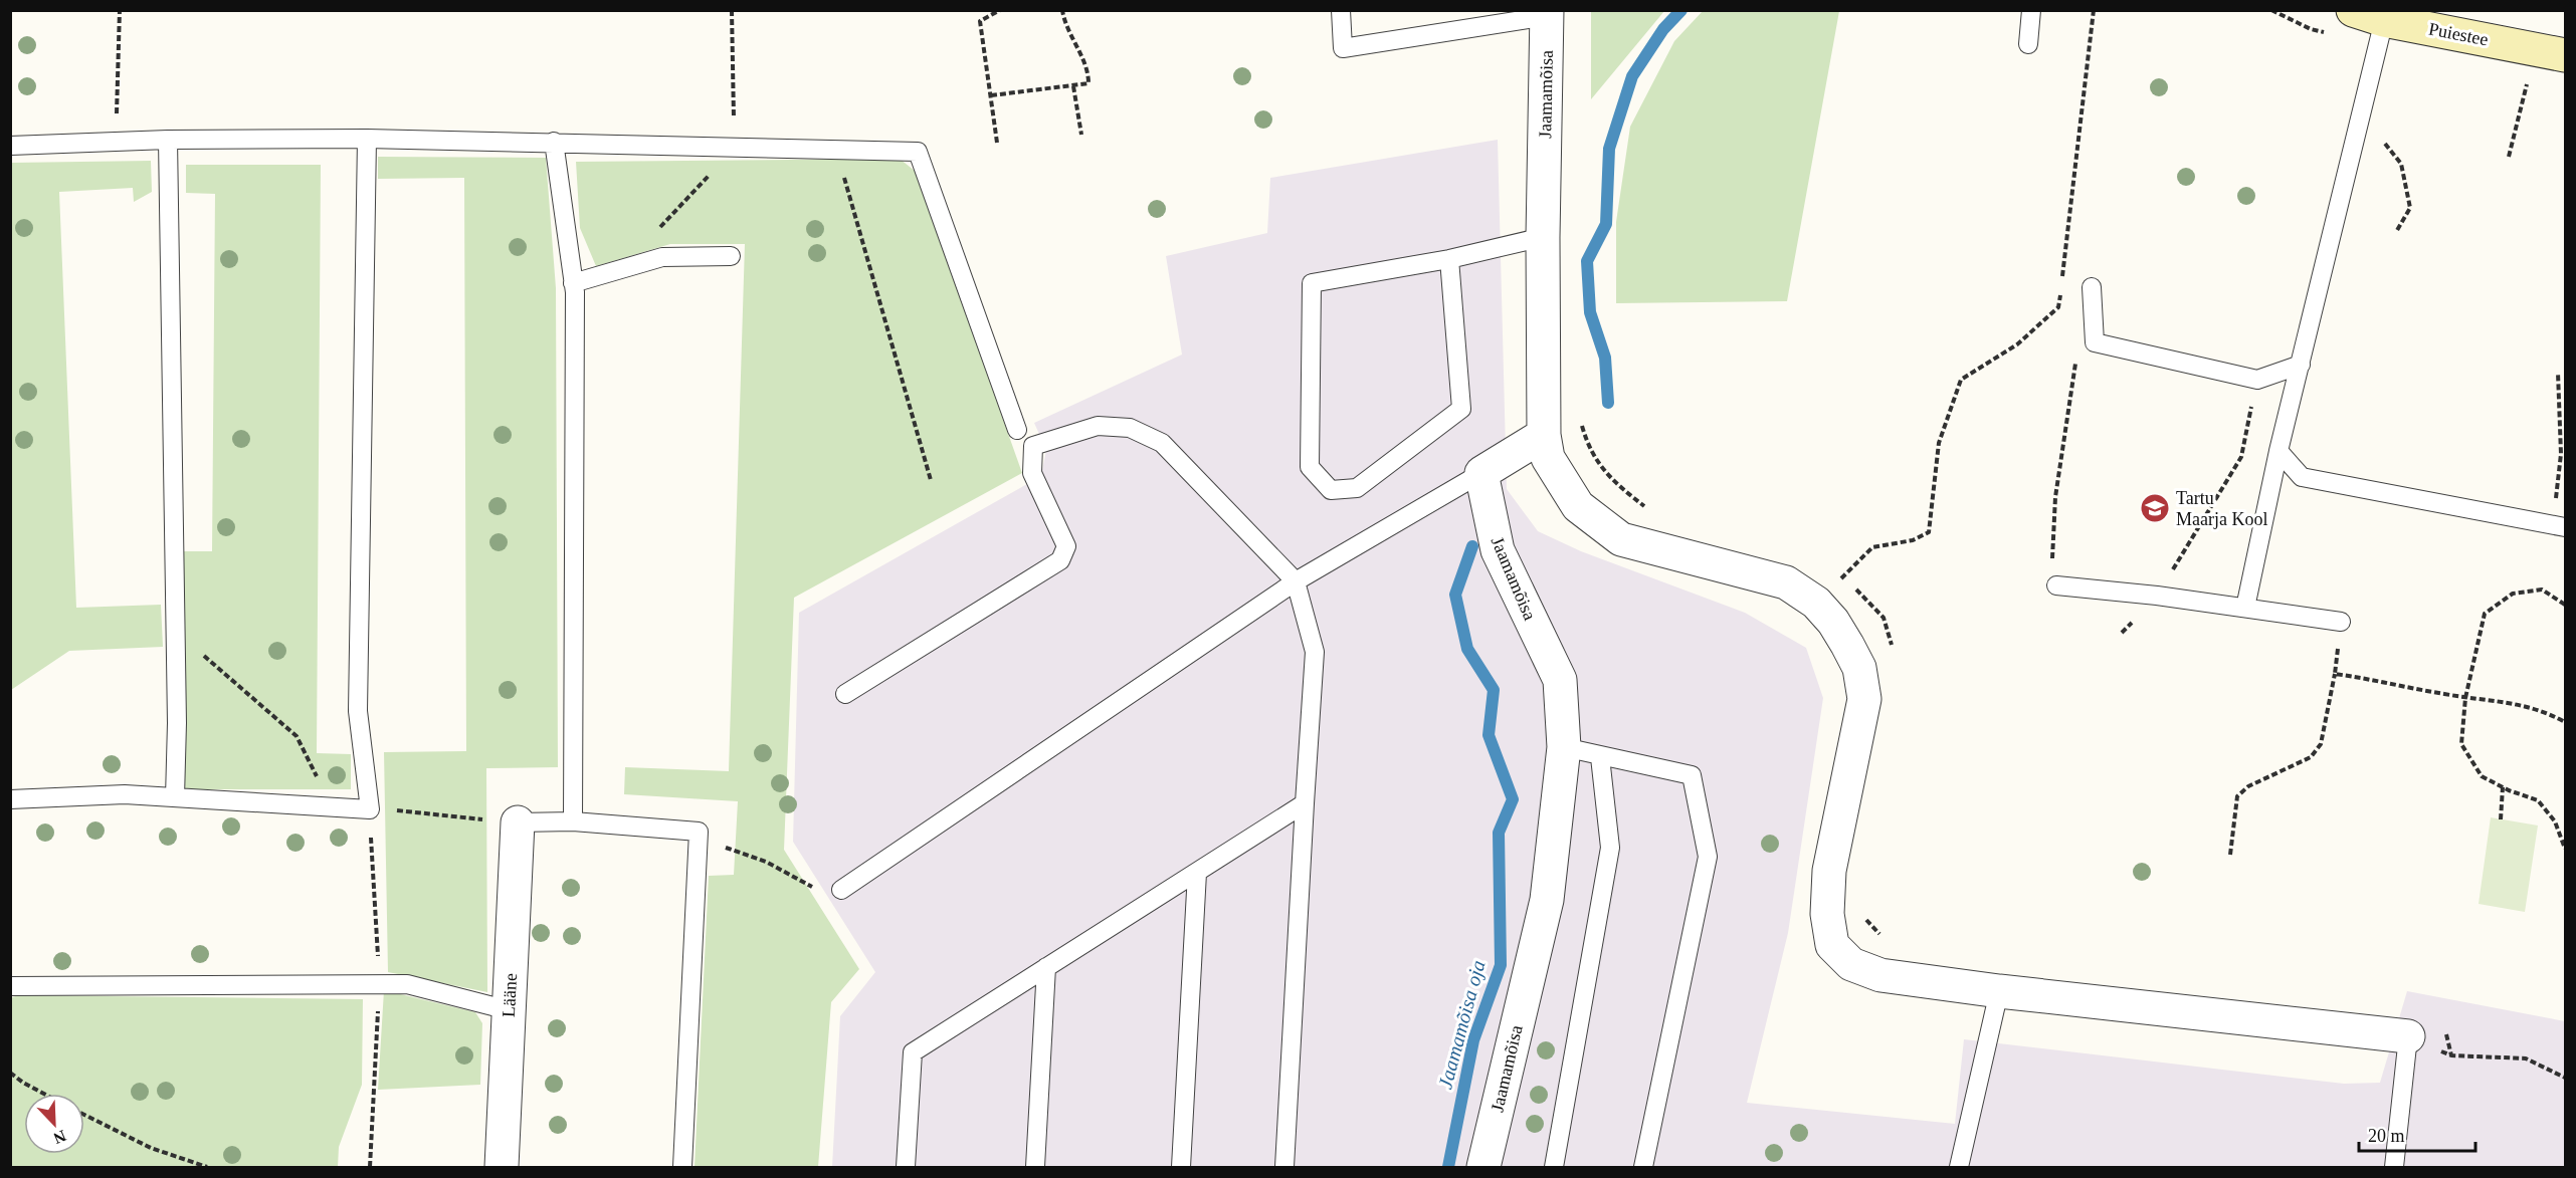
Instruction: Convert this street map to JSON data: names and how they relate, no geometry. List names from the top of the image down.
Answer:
{
  "streets": {
    "main road": ["Puiestee"],
    "street": ["Jaamamõisa", "Lääne"]
  },
  "water": ["Jaamamõisa oja"],
  "places": {
    "school or university": ["Tartu Maarja Kool"]
  },
  "scale_bar": "20 m",
  "north": "bottom right"
}
